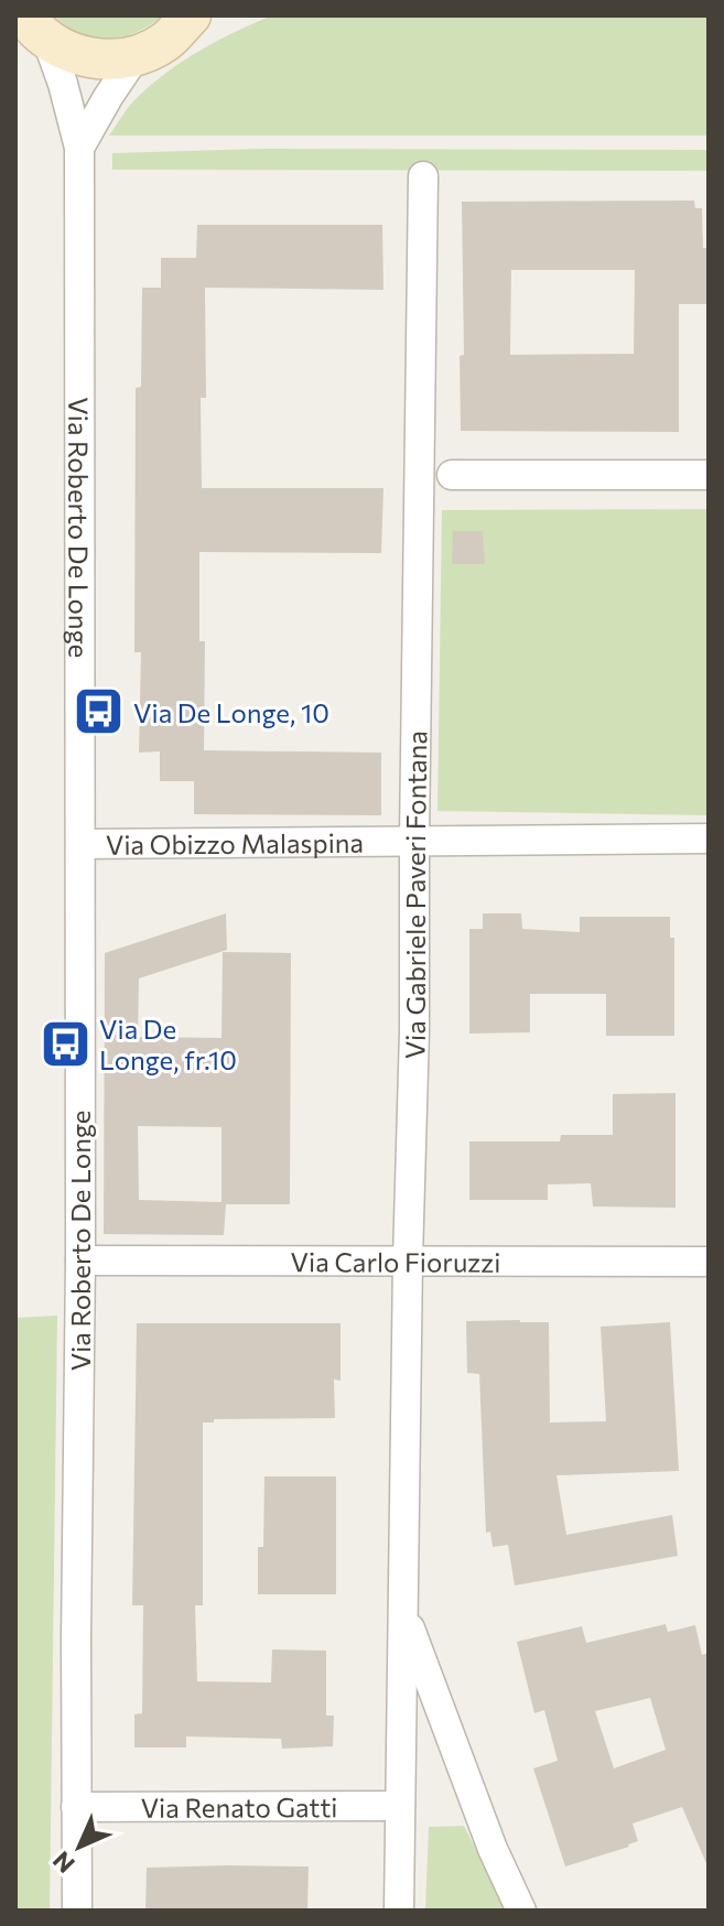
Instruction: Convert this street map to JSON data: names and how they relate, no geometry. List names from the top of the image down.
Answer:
{
  "streets": {
    "street": [
      "Via Roberto De Longe",
      "Via Obizzo Malaspina",
      "Via Gabriele Paveri Fontana",
      "Via Carlo Fioruzzi",
      "Via Renato Gatti"
    ]
  },
  "crossings": [
    ["Via Roberto De Longe", "Via Obizzo Malaspina"],
    ["Via Roberto De Longe", "Via Carlo Fioruzzi"],
    ["Via Roberto De Longe", "Via Renato Gatti"],
    ["Via Obizzo Malaspina", "Via Gabriele Paveri Fontana"],
    ["Via Gabriele Paveri Fontana", "Via Carlo Fioruzzi"],
    ["Via Gabriele Paveri Fontana", "Via Renato Gatti"]
  ],
  "places": {
    "bus stop": ["Via De Longe, 10", "Via De Longe, fr.10"]
  },
  "north": "bottom left"
}
